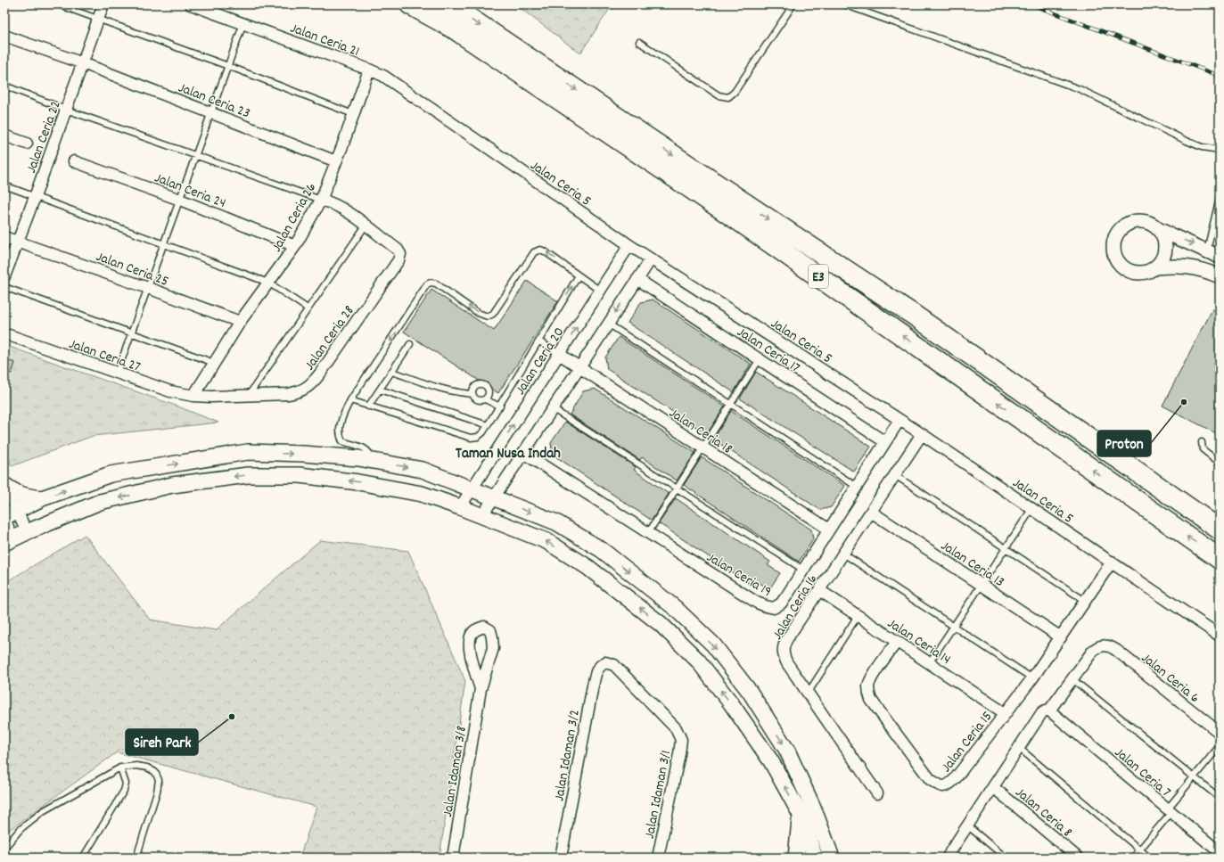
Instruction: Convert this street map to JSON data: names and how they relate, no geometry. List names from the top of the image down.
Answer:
{
  "streets": {
    "highway": ["E3"],
    "street": [
      "Jalan Ceria 21",
      "Jalan Ceria 23",
      "Jalan Ceria 22",
      "Jalan Ceria 5",
      "Jalan Ceria 24",
      "Jalan Ceria 26",
      "Jalan Ceria 25",
      "Jalan Ceria 28",
      "Jalan Ceria 17",
      "Jalan Ceria 27",
      "Jalan Ceria 20",
      "Jalan Ceria 18",
      "Jalan Ceria 13",
      "Jalan Ceria 19",
      "Jalan Ceria 16",
      "Jalan Ceria 14",
      "Jalan Ceria 6",
      "Jalan Ceria 15",
      "Jalan Idaman 3/2",
      "Jalan Idaman 3/8",
      "Jalan Ceria 7",
      "Jalan Idaman 3/1",
      "Jalan Ceria 8"
    ]
  },
  "crossings": [
    ["Jalan Ceria 21", "Jalan Ceria 5"],
    ["Jalan Ceria 21", "Jalan Ceria 26"],
    ["Jalan Ceria 23", "Jalan Ceria 22"],
    ["Jalan Ceria 23", "Jalan Ceria 26"],
    ["Jalan Ceria 22", "Jalan Ceria 25"],
    ["Jalan Ceria 5", "Jalan Ceria 26"],
    ["Jalan Ceria 5", "Jalan Ceria 20"],
    ["Jalan Ceria 5", "Jalan Ceria 19"],
    ["Jalan Ceria 5", "Jalan Ceria 16"],
    ["Jalan Ceria 5", "Jalan Ceria 15"],
    ["Jalan Ceria 24", "Jalan Ceria 26"],
    ["Jalan Ceria 26", "Jalan Ceria 25"],
    ["Jalan Ceria 26", "Jalan Ceria 28"],
    ["Jalan Ceria 28", "Jalan Ceria 27"],
    ["Jalan Ceria 17", "Jalan Ceria 19"],
    ["Jalan Ceria 20", "Jalan Ceria 18"],
    ["Jalan Ceria 18", "Jalan Ceria 19"],
    ["Jalan Ceria 13", "Jalan Ceria 16"],
    ["Jalan Ceria 13", "Jalan Ceria 15"],
    ["Jalan Ceria 16", "Jalan Ceria 14"],
    ["Jalan Ceria 14", "Jalan Ceria 15"],
    ["Jalan Idaman 3/2", "Jalan Idaman 3/1"]
  ],
  "districts": ["Taman Nusa Indah"],
  "places": ["Proton", "Sireh Park"]
}
